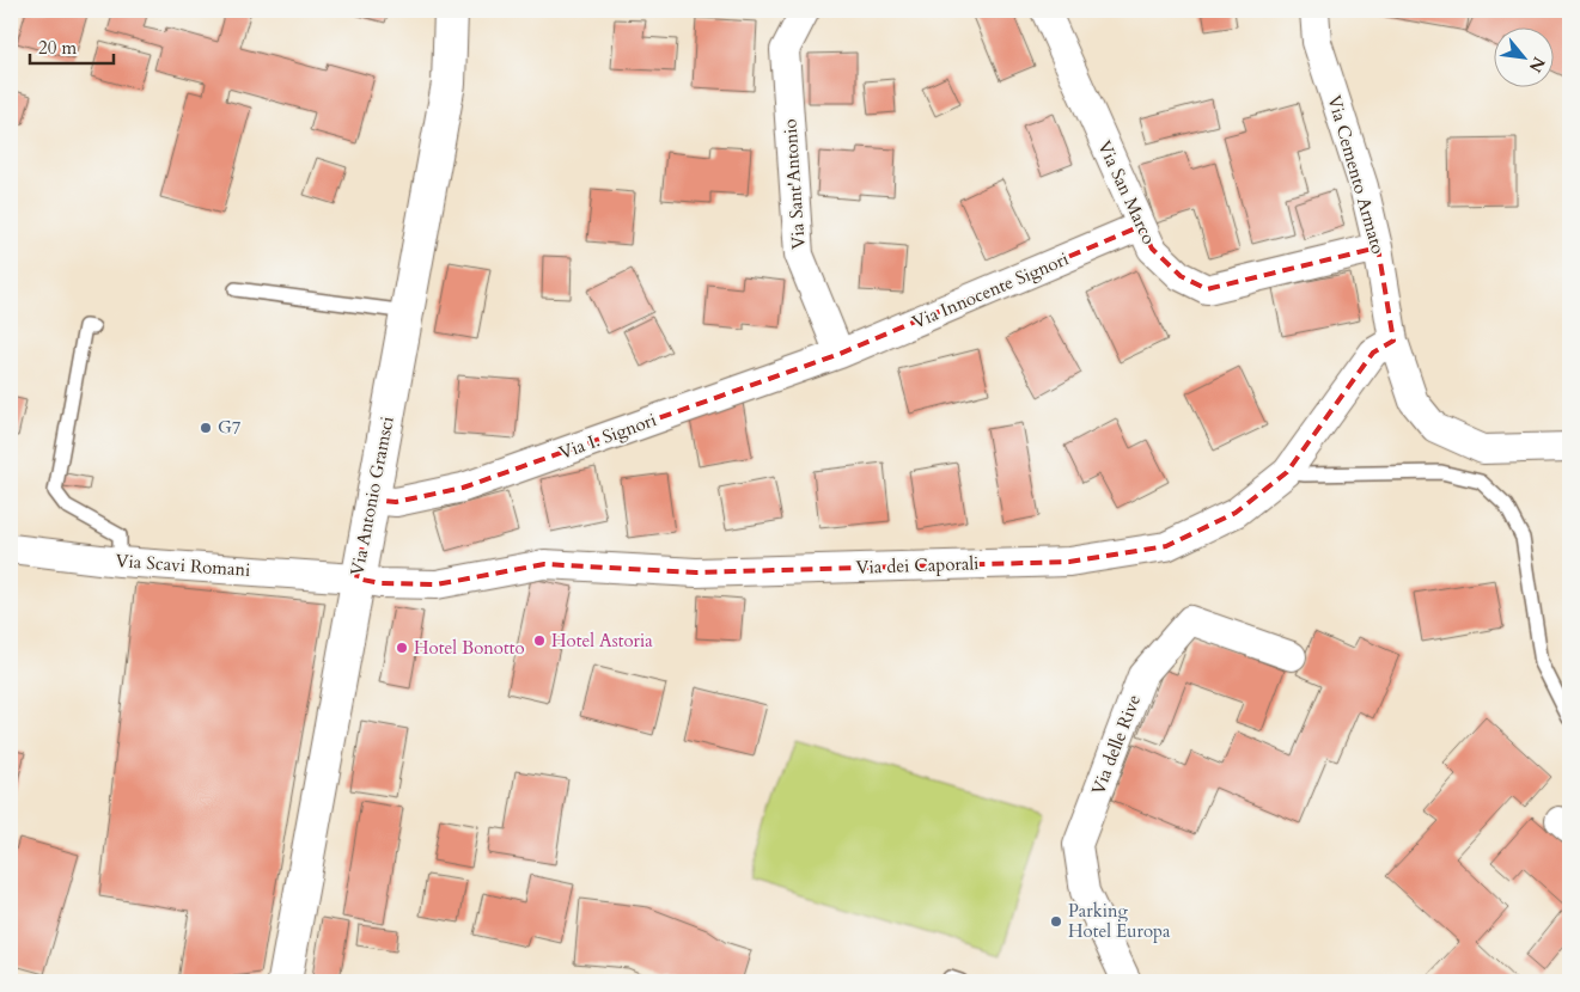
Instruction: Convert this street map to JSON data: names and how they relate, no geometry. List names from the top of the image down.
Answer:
{
  "streets": {
    "street": [
      "Via Cemento Armato",
      "Via Sant'Antonio",
      "Via San Marco",
      "Via Innocente Signori",
      "Via I. Signori",
      "Via Antonio Gramsci",
      "Via Scavi Romani",
      "Via dei Caporali",
      "Via delle Rive"
    ]
  },
  "crossings": [
    ["Via Cemento Armato", "Via San Marco"],
    ["Via Cemento Armato", "Via dei Caporali"],
    ["Via Sant'Antonio", "Via Innocente Signori"],
    ["Via Sant'Antonio", "Via I. Signori"],
    ["Via San Marco", "Via Innocente Signori"],
    ["Via Innocente Signori", "Via I. Signori"],
    ["Via I. Signori", "Via Antonio Gramsci"],
    ["Via Antonio Gramsci", "Via Scavi Romani"],
    ["Via Antonio Gramsci", "Via dei Caporali"],
    ["Via Scavi Romani", "Via dei Caporali"]
  ],
  "places": [
    "G7",
    "Hotel Astoria",
    "Hotel Bonotto",
    "Parking Hotel Europa"
  ],
  "scale_bar": "20 m",
  "north": "bottom right"
}
